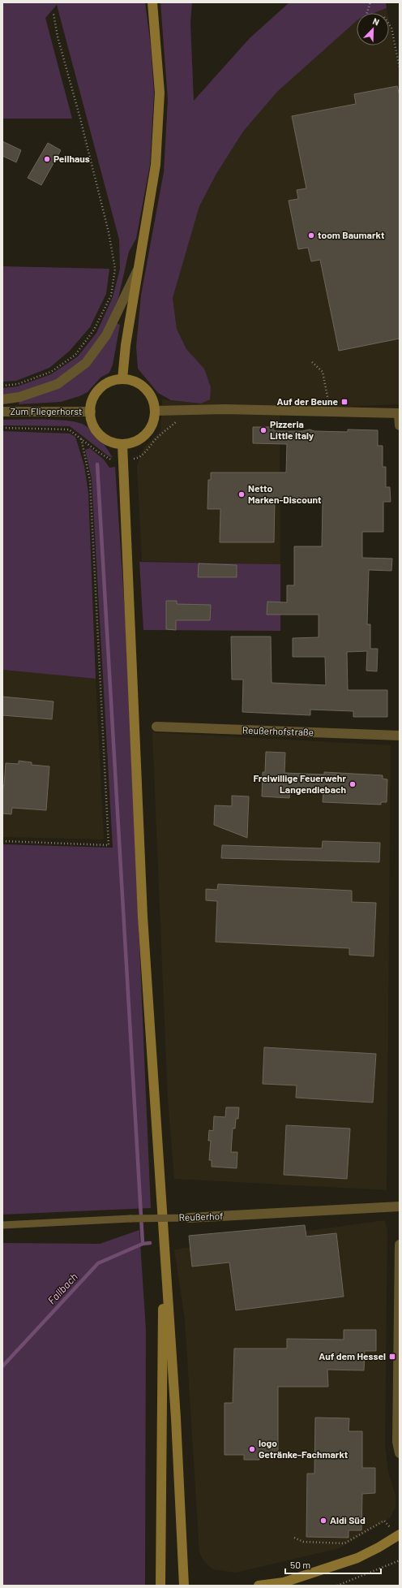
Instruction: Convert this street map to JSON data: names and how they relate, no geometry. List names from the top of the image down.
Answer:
{
  "streets": {
    "street": ["Zum Fliegerhorst", "Reußerhofstraße", "Reußerhof"]
  },
  "water": ["Fallbach"],
  "places": {
    "other": [
      "Peilhaus",
      "toom Baumarkt",
      "Pizzeria Little Italy",
      "Netto Marken-Discount",
      "Freiwillige Feuerwehr Langendiebach",
      "logo Getränke-Fachmarkt",
      "Aldi Süd"
    ],
    "transit": ["Auf der Beune", "Auf dem Hessel"]
  },
  "scale_bar": "50 m",
  "north": "top right"
}
